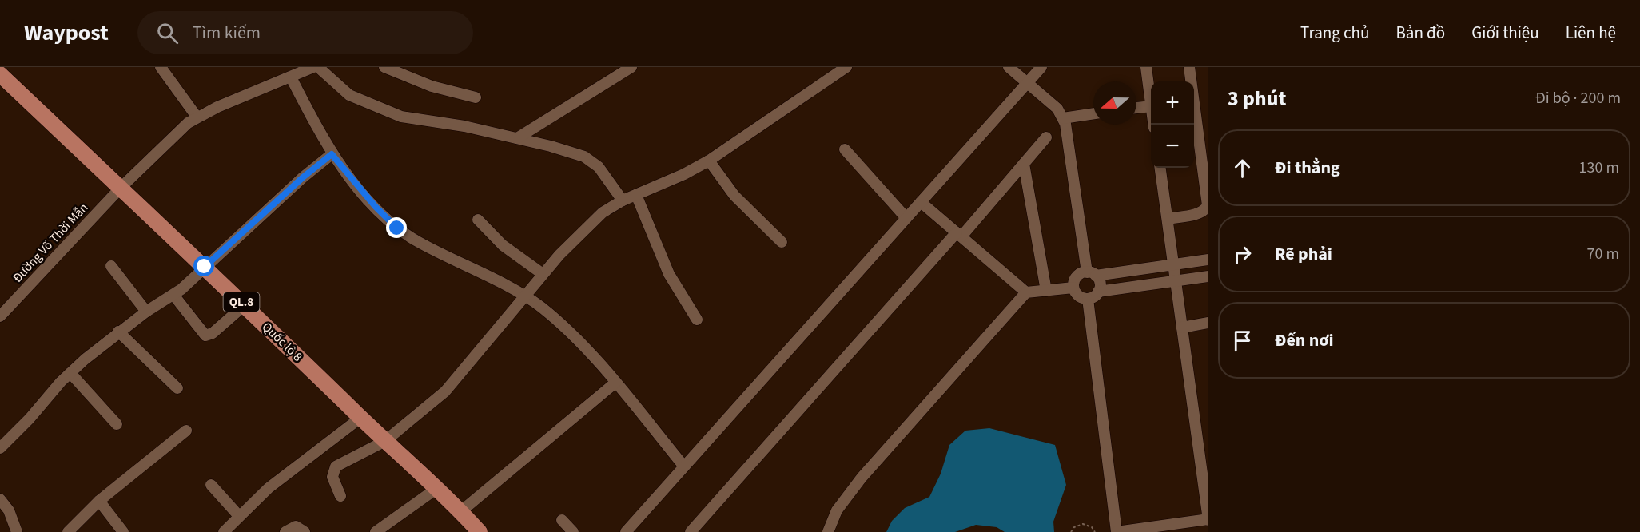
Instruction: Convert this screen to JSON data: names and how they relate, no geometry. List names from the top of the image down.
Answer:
{
  "streets": {
    "highway": ["QL.8", "Quốc lộ 8"],
    "street": ["Đường Võ Thời Mẫn"]
  },
  "crossings": [
    ["Đường Võ Thời Mẫn", "Quốc lộ 8"]
  ],
  "north": "left",
  "page": {
    "header": "Waypost",
    "search": "Tìm kiếm",
    "nav": [
      "Trang chủ",
      "Bản đồ",
      "Giới thiệu",
      "Liên hệ"
    ],
    "heading": ["3 phút", "Đi bộ · 200 m"],
    "map_buttons": ["+", "−"],
    "list": [
      ["Đi thẳng", "130 m"],
      ["Rẽ phải", "70 m"],
      "Đến nơi"
    ]
  }
}
